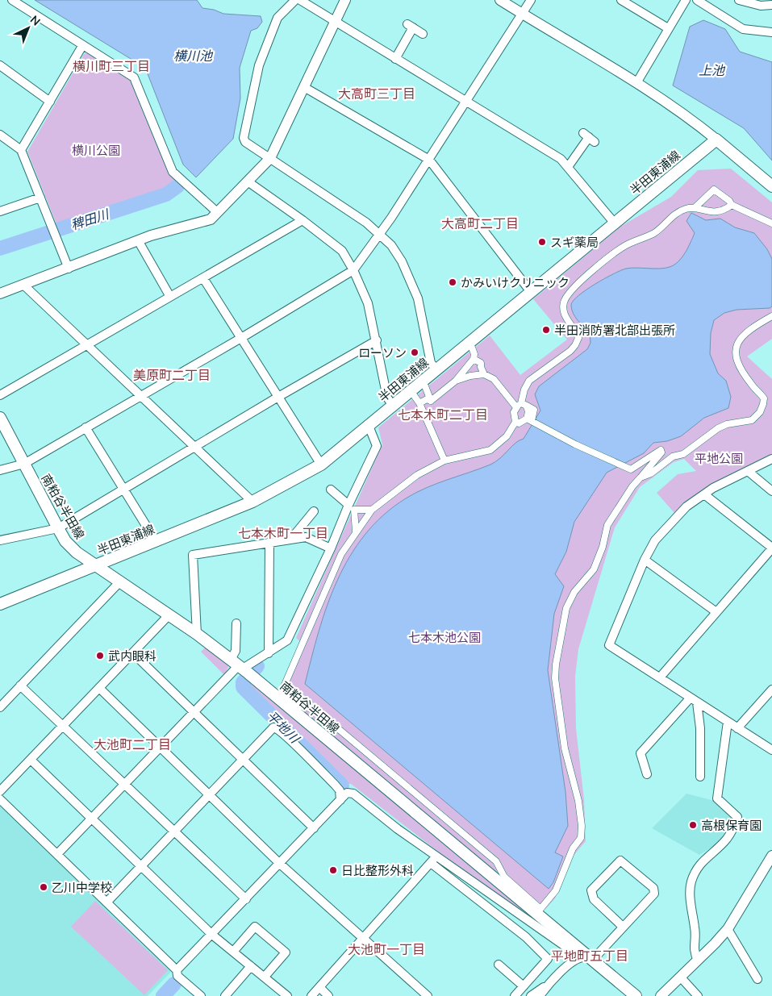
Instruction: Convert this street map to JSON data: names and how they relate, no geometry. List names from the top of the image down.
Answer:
{
  "streets": {
    "main road": ["半田東浦線", "南粕谷半田線"]
  },
  "crossings": [
    ["半田東浦線", "南粕谷半田線"]
  ],
  "districts": [
    "横川町三丁目",
    "大高町三丁目",
    "大高町二丁目",
    "美原町二丁目",
    "七本木町二丁目",
    "七本木町一丁目",
    "大池町二丁目",
    "大池町一丁目",
    "平地町五丁目"
  ],
  "water": [
    "横川池",
    "上池",
    "稗田川",
    "平地川"
  ],
  "parks": ["横川公園", "平地公園", "七本木池公園"],
  "places": [
    "スギ薬局",
    "かみいけクリニック",
    "半田消防署北部出張所",
    "ローソン",
    "武内眼科",
    "高根保育園",
    "日比整形外科",
    "乙川中学校"
  ],
  "north": "top right"
}
